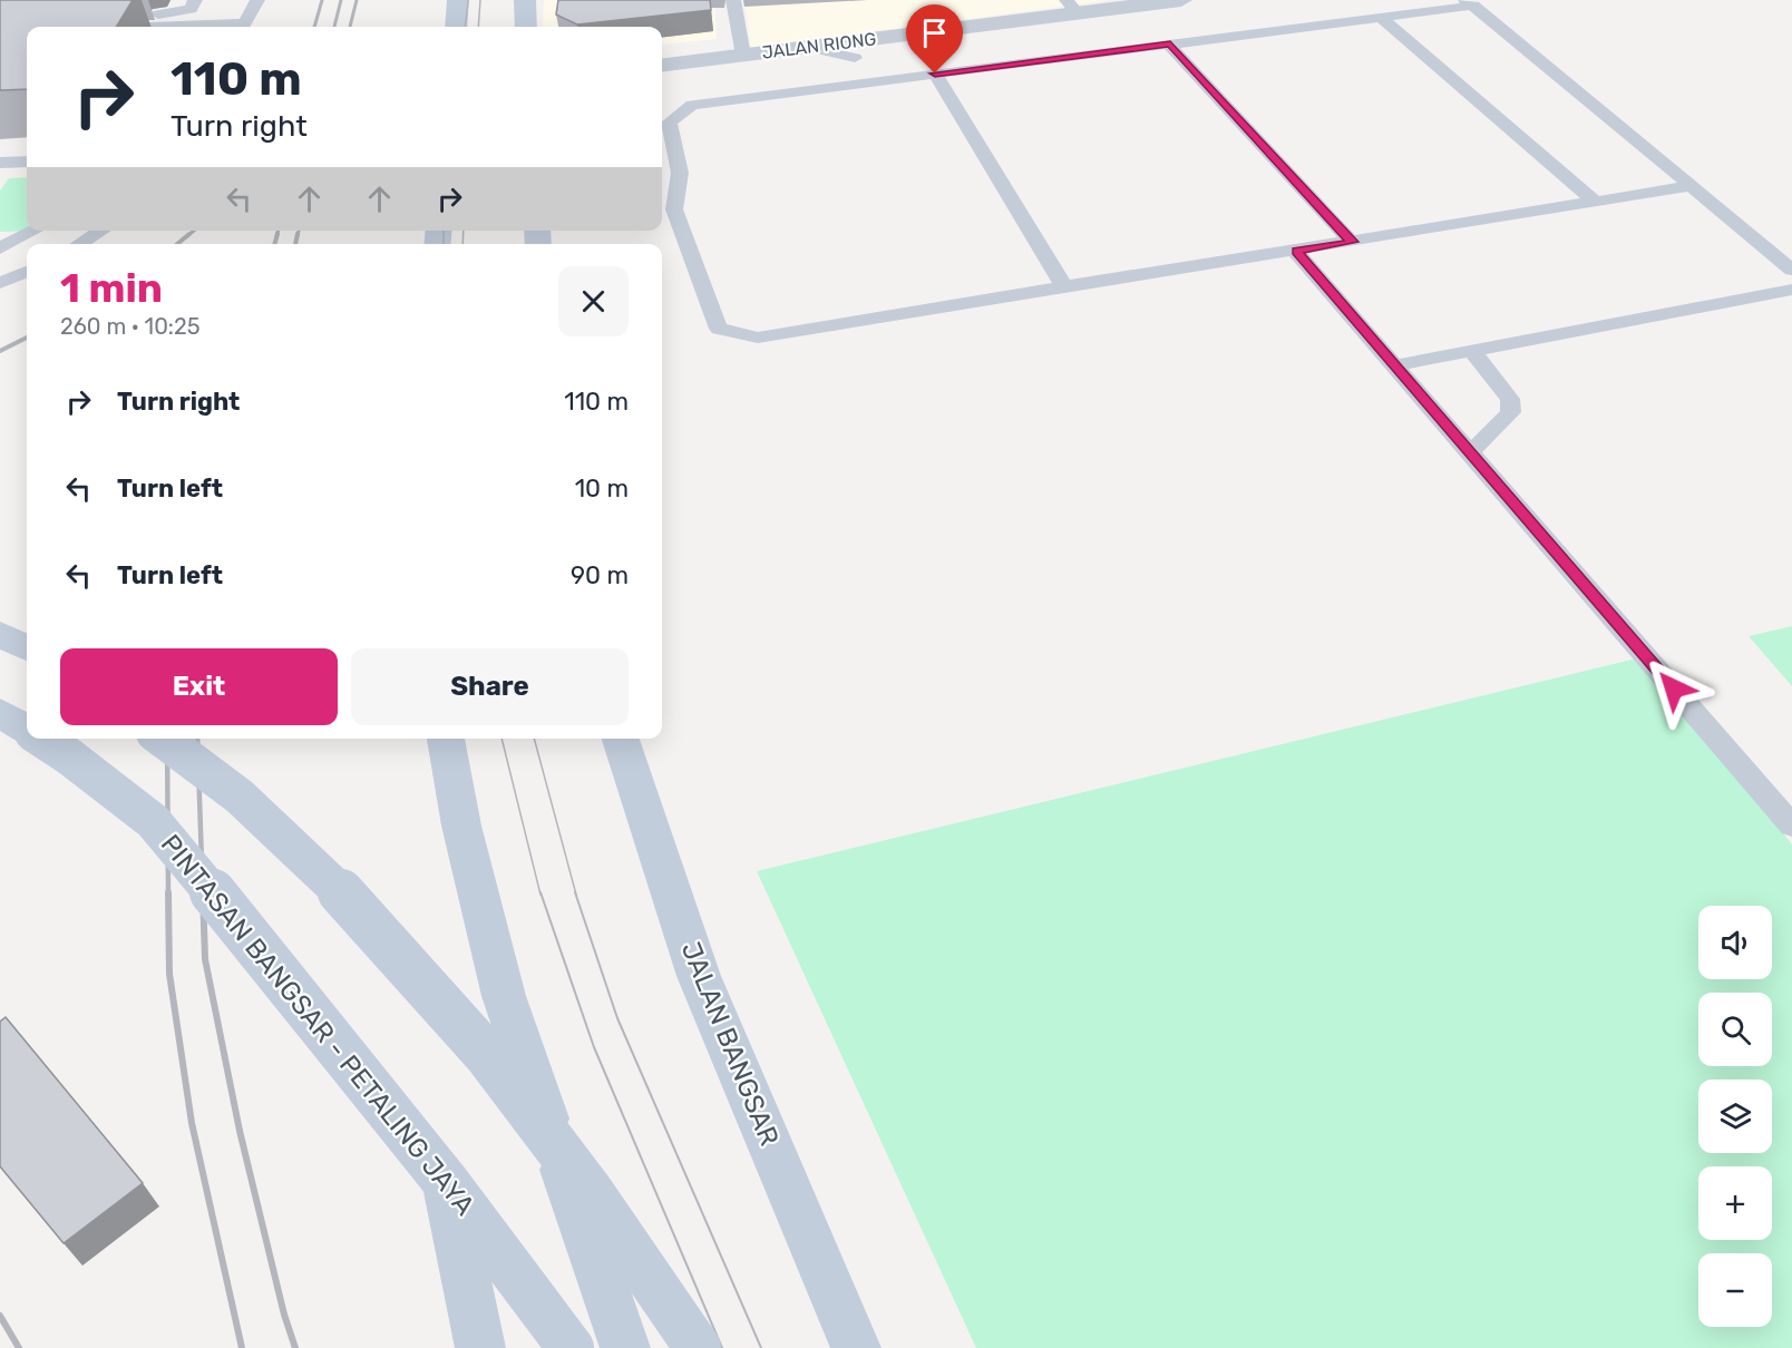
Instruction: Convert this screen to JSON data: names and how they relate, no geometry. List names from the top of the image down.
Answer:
{
  "streets": {
    "main road": ["PINTASAN BANGSAR - PETALING JAYA", "JALAN BANGSAR"],
    "street": ["JALAN RIONG"]
  },
  "page": {
    "turn": ["110 m", "Turn right"],
    "heading": ["1 min", "260 m · 10:25"],
    "list": [
      {
        "name": "Turn right",
        "value": "110 m"
      },
      {
        "name": "Turn left",
        "value": "10 m"
      },
      {
        "name": "Turn left",
        "value": "90 m"
      }
    ],
    "buttons": ["Exit", "Share"],
    "map_buttons": ["+", "−"]
  }
}
